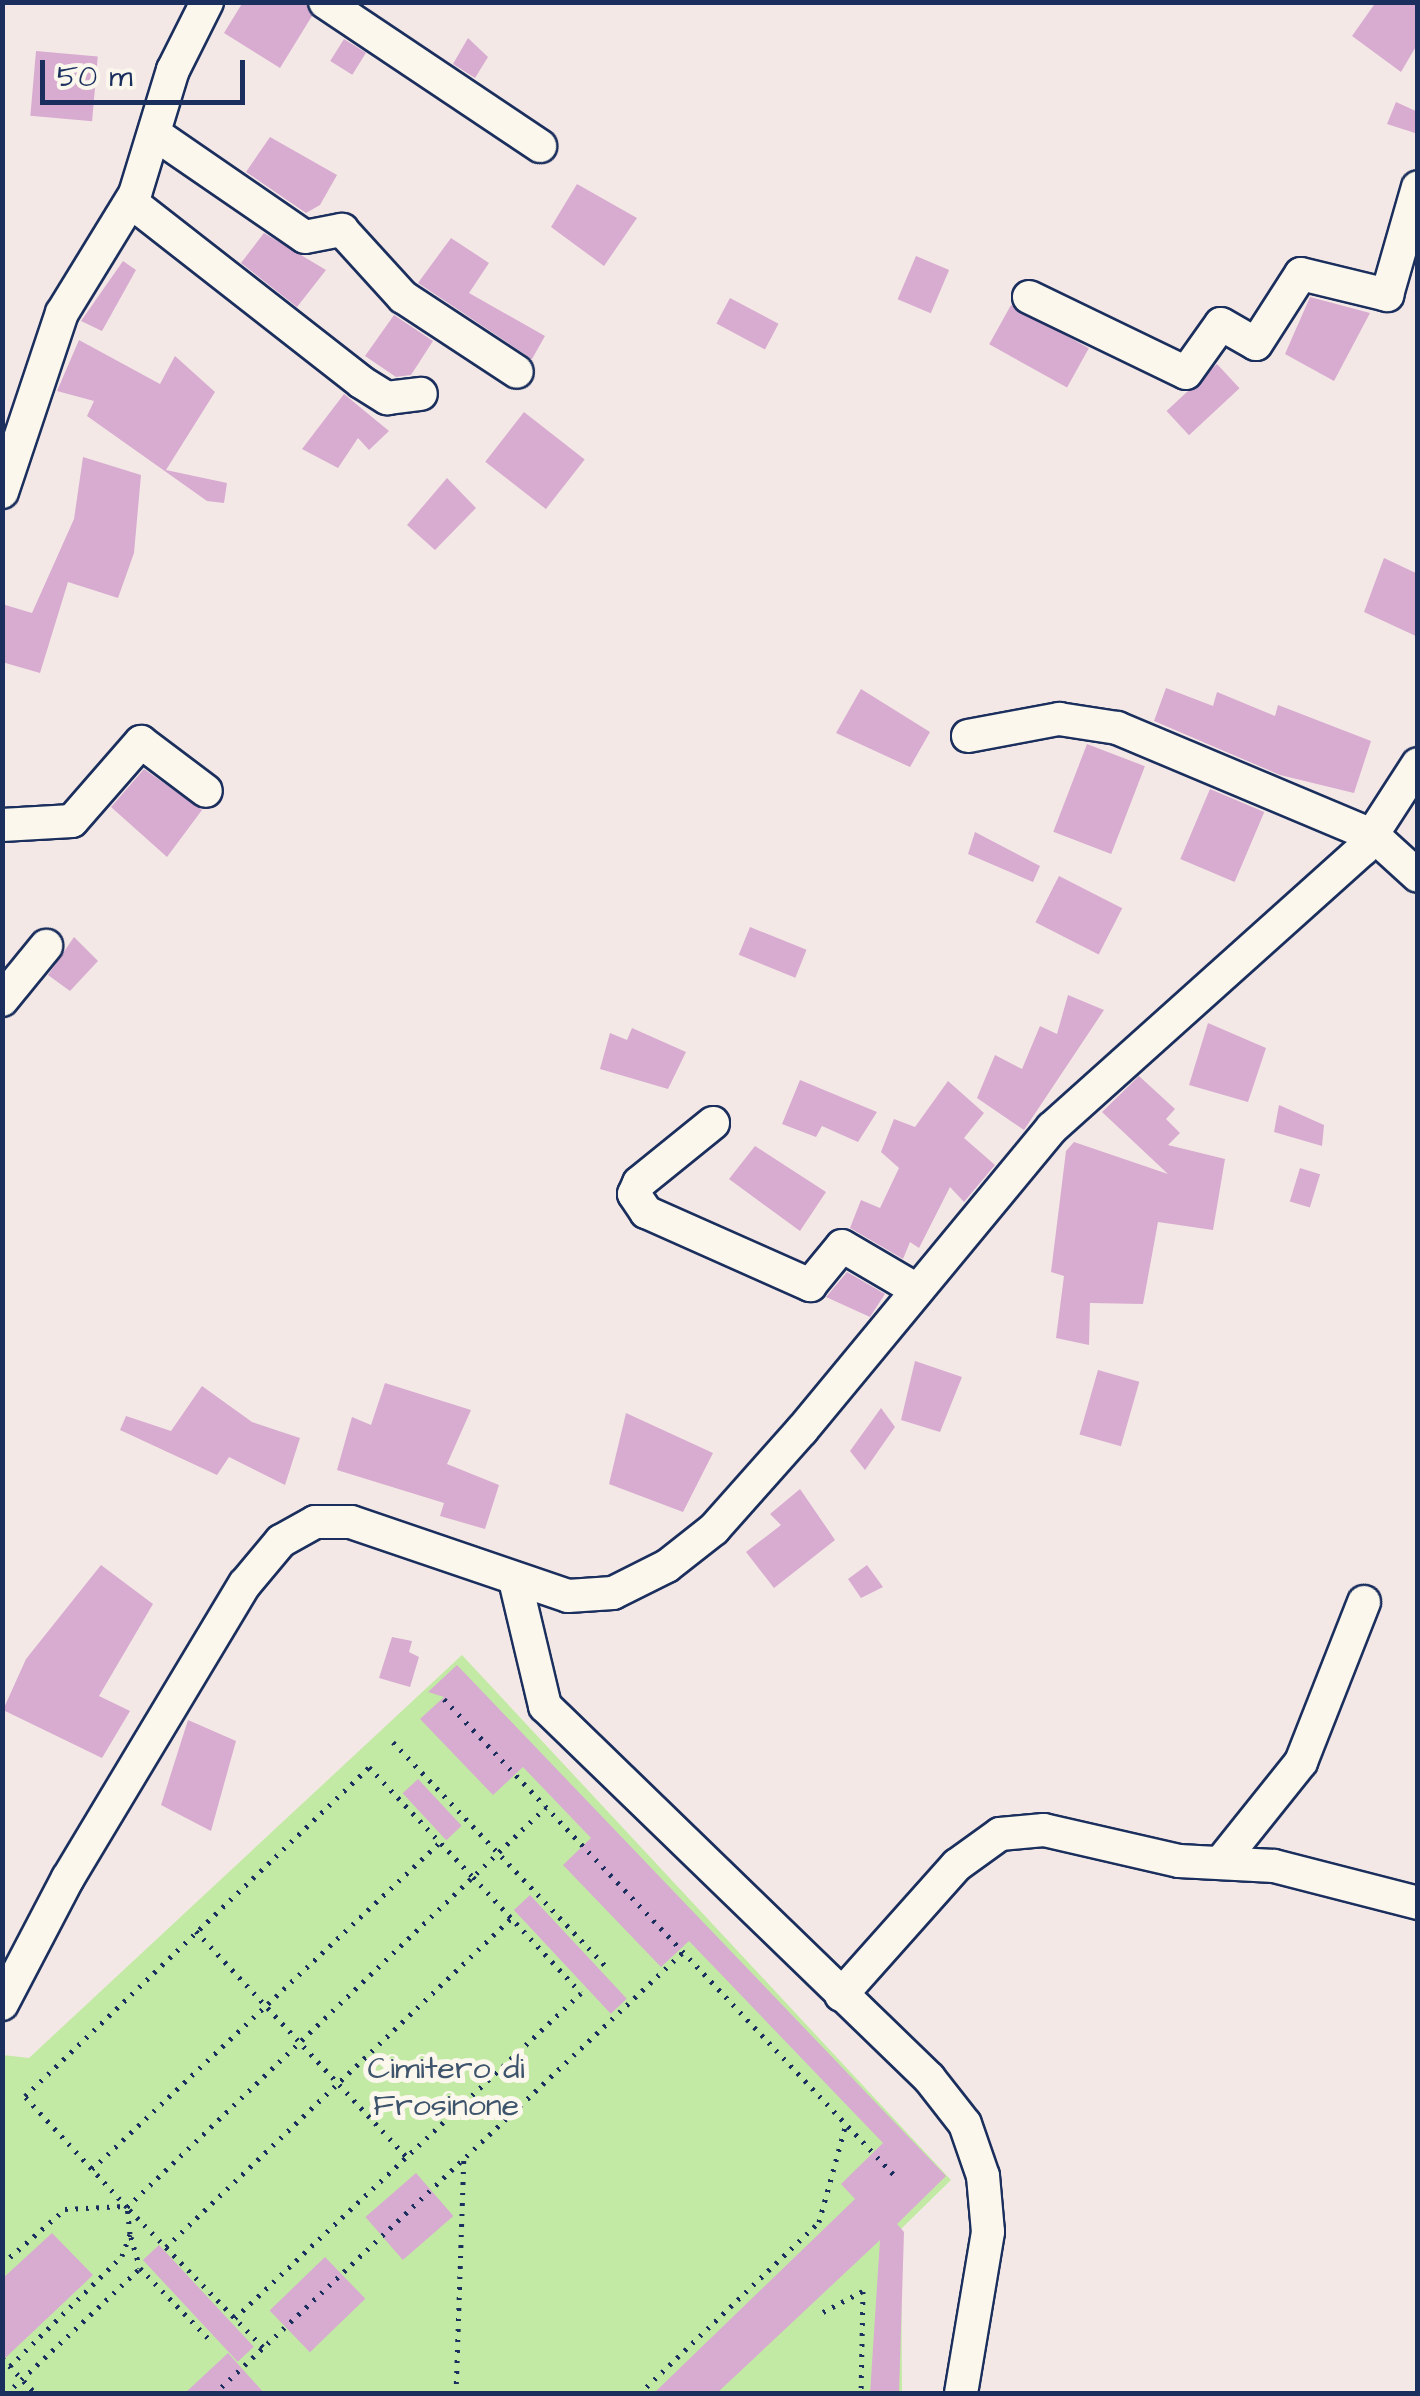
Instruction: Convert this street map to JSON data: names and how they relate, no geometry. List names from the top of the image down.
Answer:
{
  "parks": ["Cimitero di Frosinone"],
  "scale_bar": "50 m"
}
